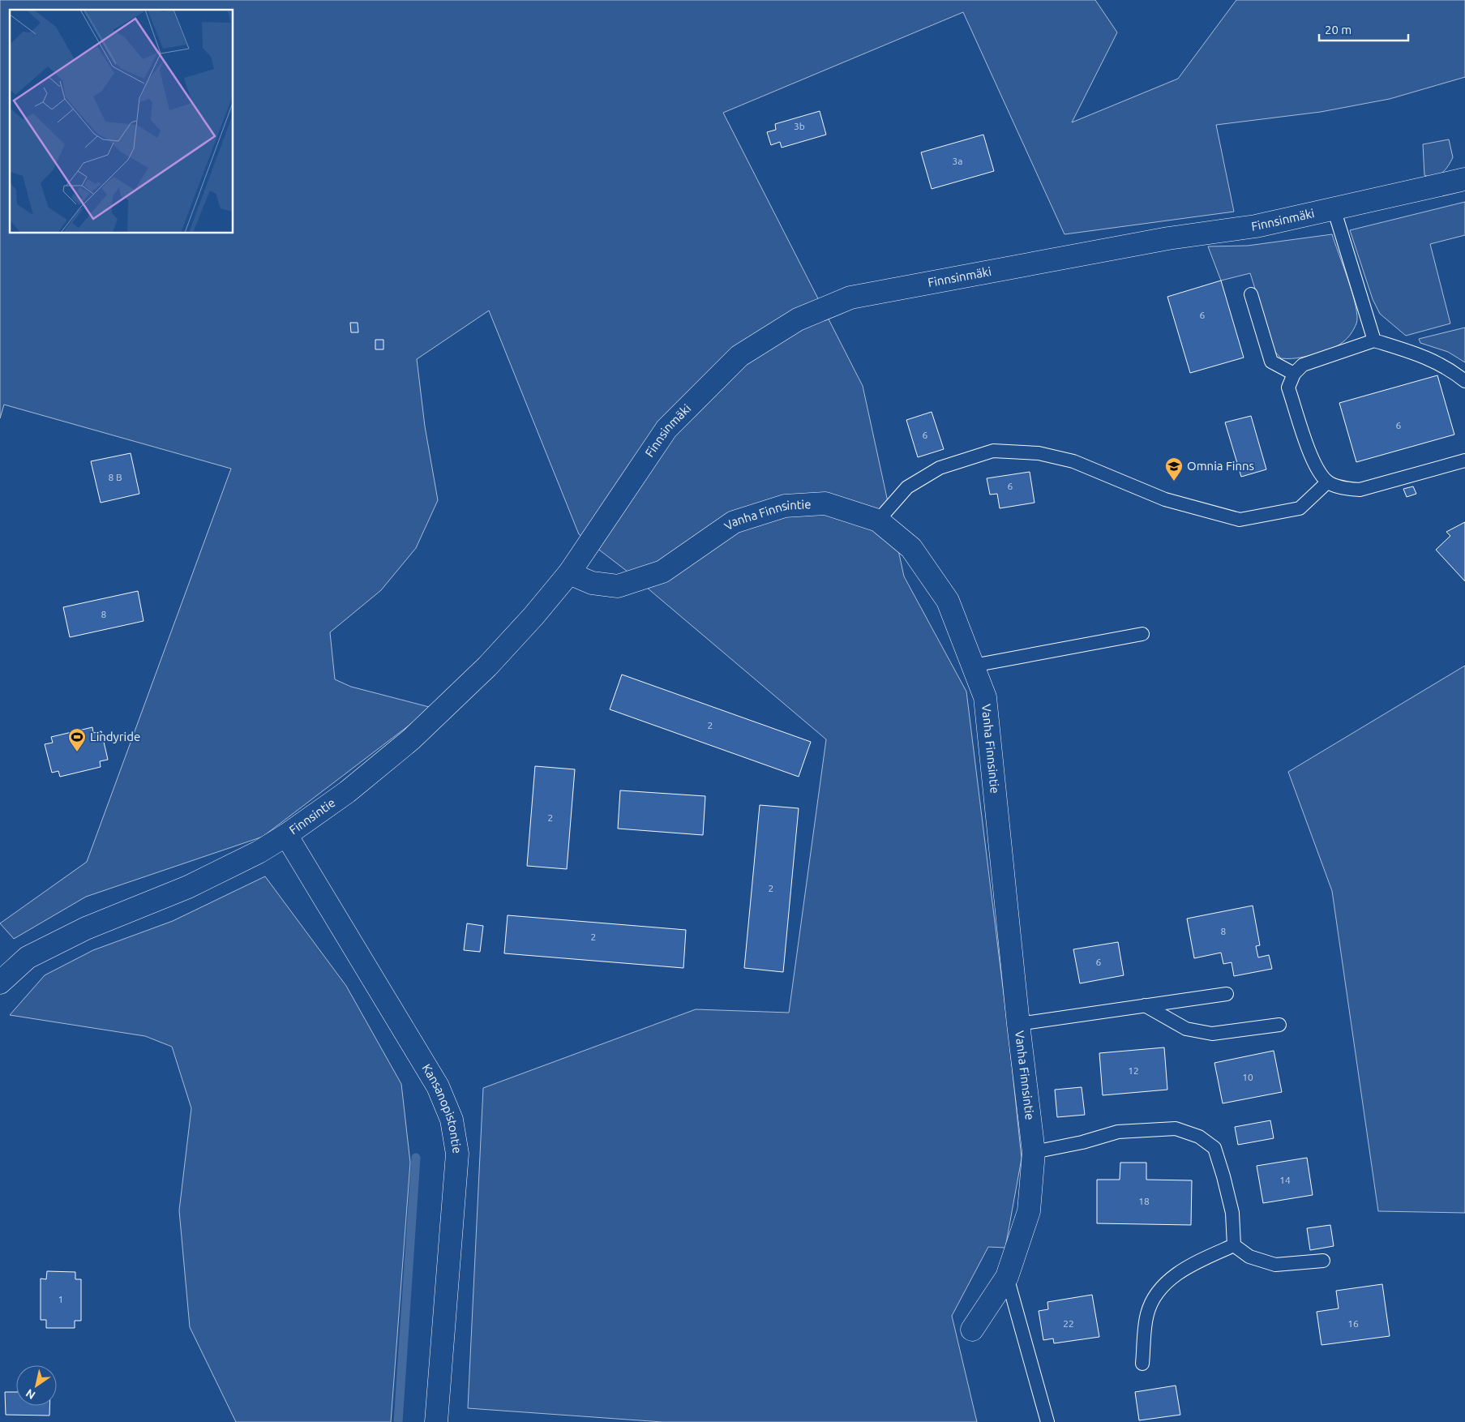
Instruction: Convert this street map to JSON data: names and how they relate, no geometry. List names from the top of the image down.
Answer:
{
  "streets": {
    "street": [
      "Finnsinmäki",
      "Vanha Finnsintie",
      "Finnsintie",
      "Kansanopistontie"
    ]
  },
  "crossings": [
    ["Finnsinmäki", "Vanha Finnsintie"],
    ["Finnsinmäki", "Finnsintie"],
    ["Vanha Finnsintie", "Finnsintie"],
    ["Finnsintie", "Kansanopistontie"]
  ],
  "places": {
    "school or university": ["Omnia Finns"],
    "sports": ["Lindyride"]
  },
  "house_numbers": [
    "3b",
    "3a",
    "6",
    "6",
    "6",
    "8 B",
    "6",
    "8",
    "2",
    "2",
    "2",
    "8",
    "2",
    "6",
    "12",
    "10",
    "14",
    "18",
    "1",
    "22",
    "16"
  ],
  "scale_bar": "20 m",
  "north": "bottom left"
}
